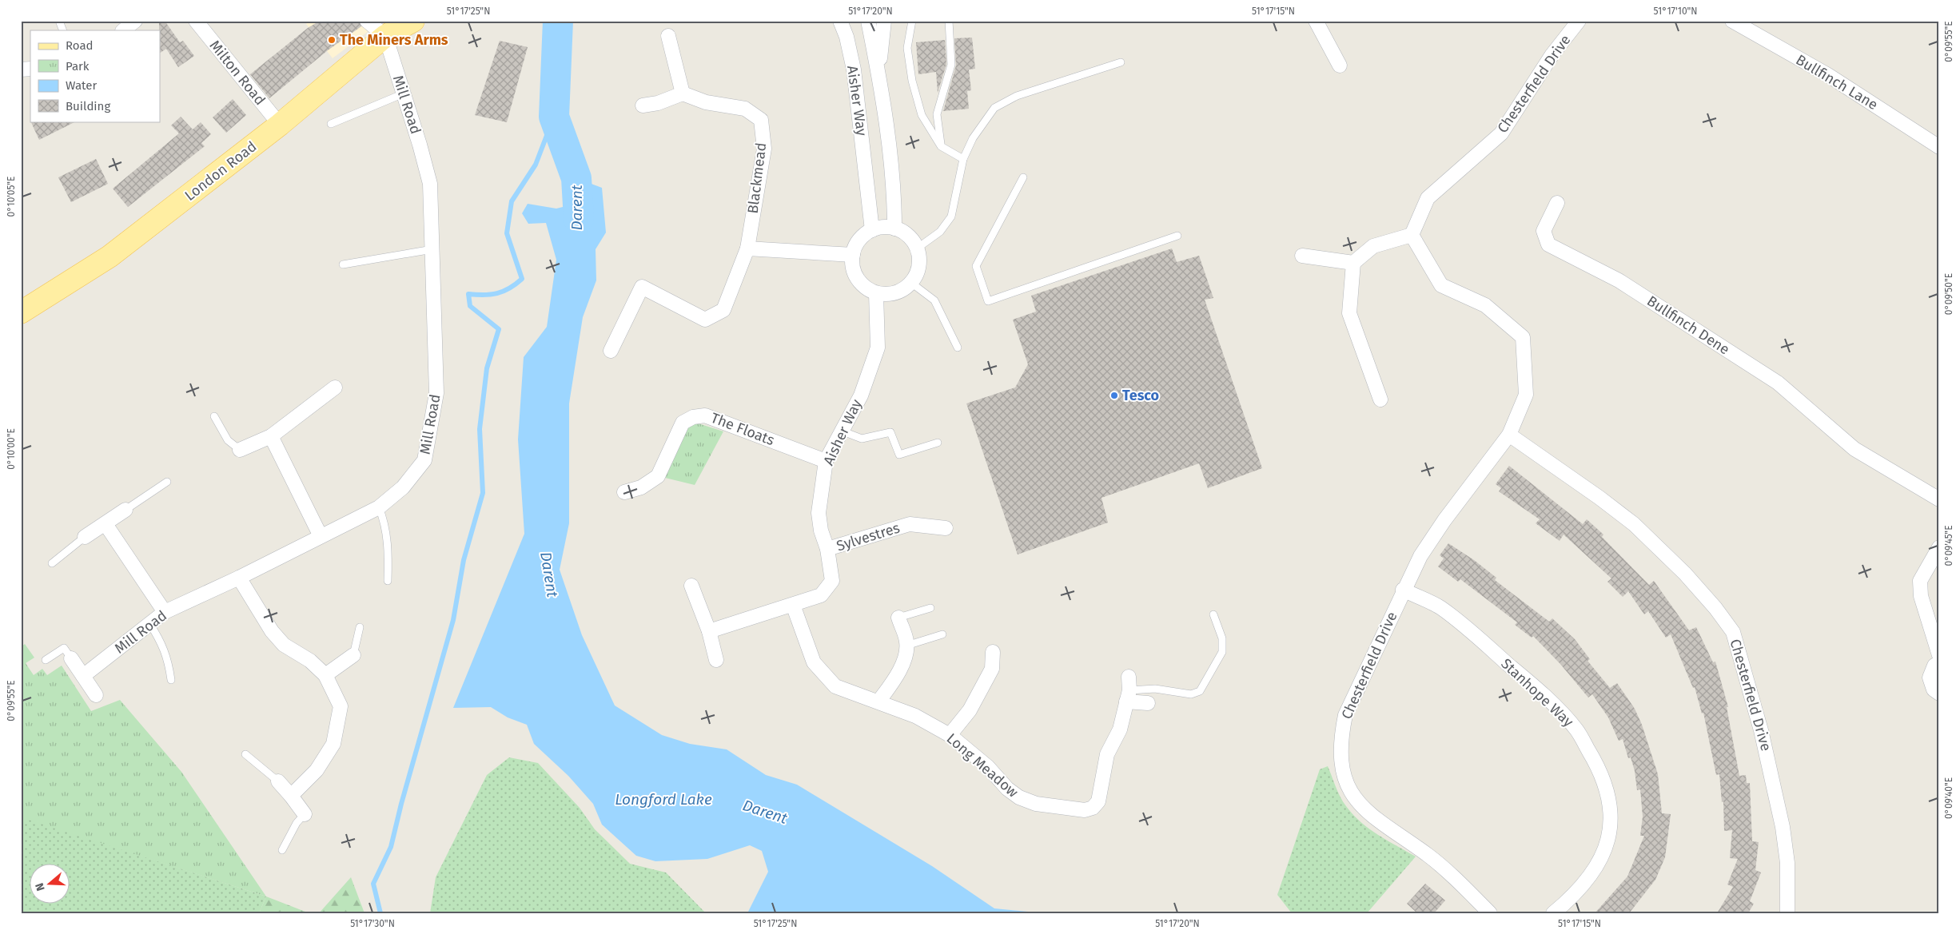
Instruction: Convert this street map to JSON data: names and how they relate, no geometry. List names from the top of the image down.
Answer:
{
  "streets": {
    "main road": ["London Road"],
    "street": [
      "Milton Road",
      "Bullfinch Lane",
      "Chesterfield Drive",
      "Aisher Way",
      "Mill Road",
      "Blackmead",
      "Bullfinch Dene",
      "The Floats",
      "Sylvestres",
      "Stanhope Way",
      "Long Meadow"
    ]
  },
  "crossings": [
    ["Milton Road", "London Road"],
    ["Chesterfield Drive", "Stanhope Way"],
    ["Aisher Way", "The Floats"],
    ["Aisher Way", "Sylvestres"],
    ["Aisher Way", "Long Meadow"],
    ["Mill Road", "London Road"]
  ],
  "water": ["Darent", "Longford Lake"],
  "places": ["The Miners Arms", "Tesco"],
  "legend": [
    "Road",
    "Park",
    "Water",
    "Building"
  ],
  "north": "left",
  "coordinates": [
    "51°17'25\"N",
    "51°17'20\"N",
    "51°17'15\"N",
    "51°17'10\"N",
    "0°09'55\"E",
    "0°10'05\"E",
    "0°09'50\"E",
    "0°10'00\"E",
    "0°09'45\"E",
    "0°09'40\"E",
    "51°17'30\"N"
  ]
}
